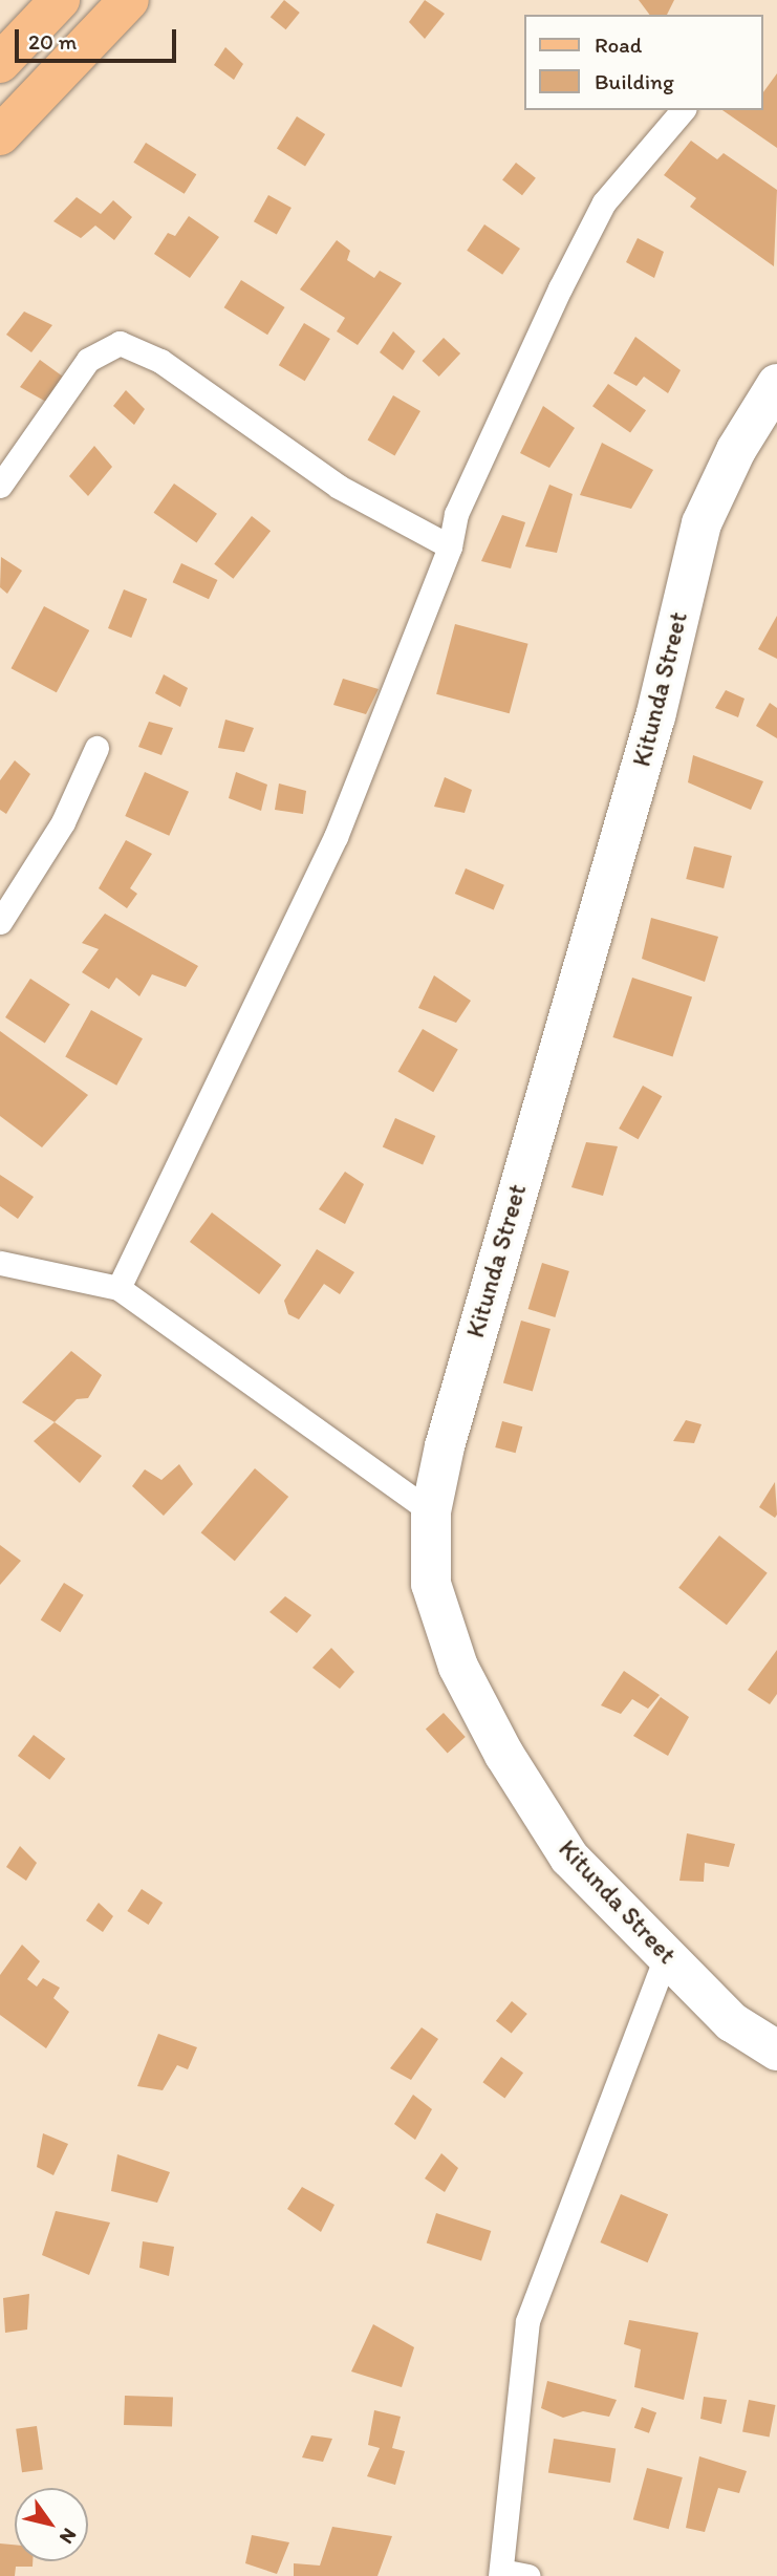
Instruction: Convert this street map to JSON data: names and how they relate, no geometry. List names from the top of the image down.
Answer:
{
  "streets": {
    "street": ["Kitunda Street"]
  },
  "legend": ["Road", "Building"],
  "scale_bar": "20 m",
  "north": "bottom right"
}
